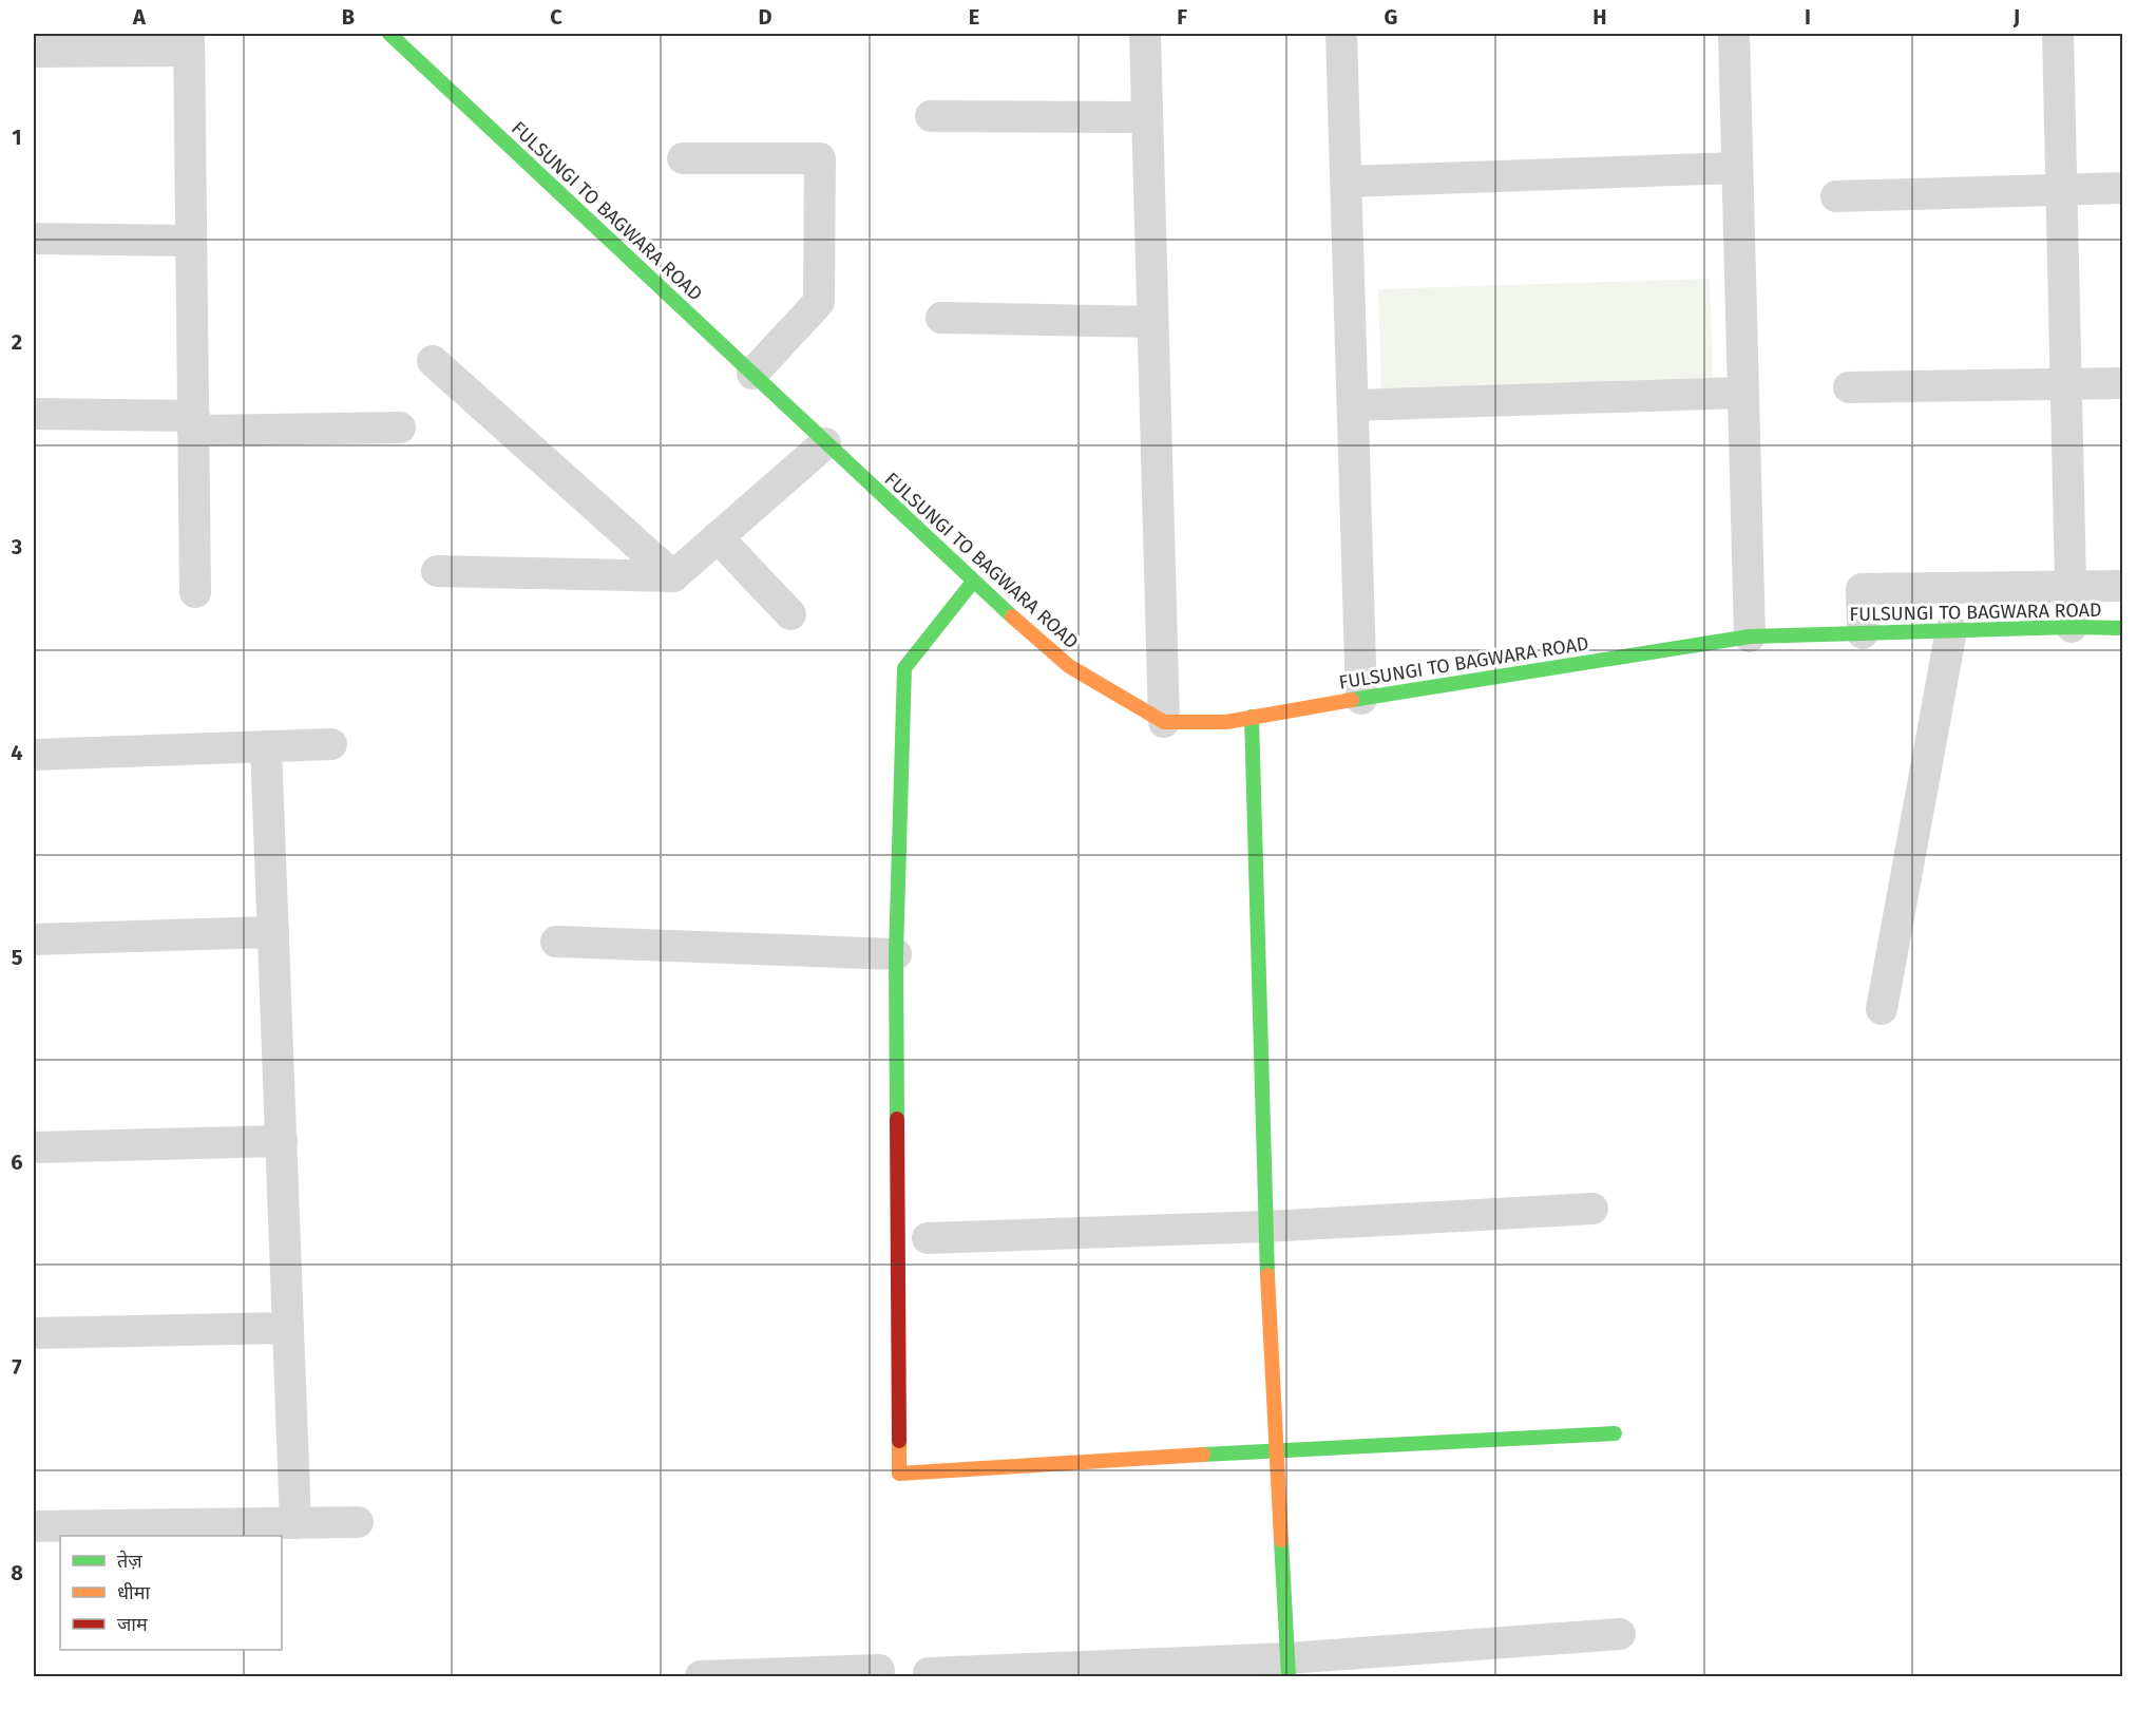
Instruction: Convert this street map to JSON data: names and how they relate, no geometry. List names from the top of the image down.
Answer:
{
  "streets": {
    "street": ["FULSUNGI TO BAGWARA ROAD"]
  },
  "legend": ["तेज़", "धीमा", "जाम"],
  "grid": {
    "columns": [
      "A",
      "B",
      "C",
      "D",
      "E",
      "F",
      "G",
      "H",
      "I",
      "J"
    ],
    "rows": [
      "1",
      "2",
      "3",
      "4",
      "5",
      "6",
      "7",
      "8"
    ]
  }
}
